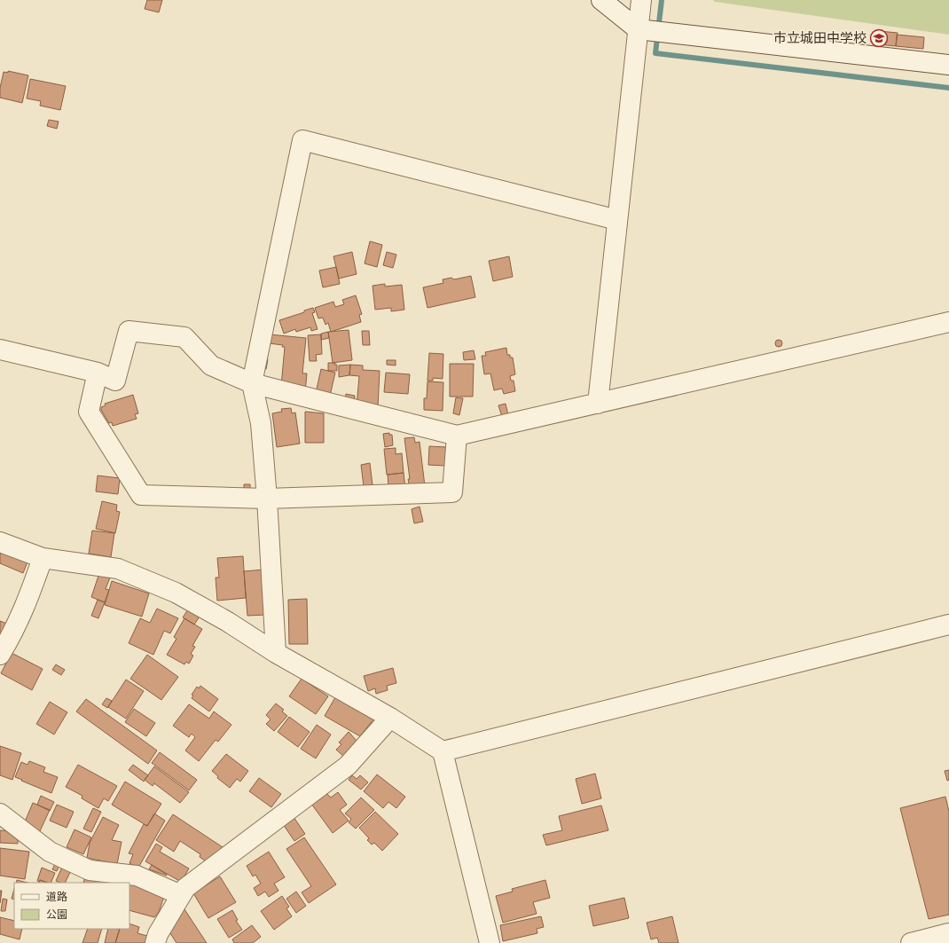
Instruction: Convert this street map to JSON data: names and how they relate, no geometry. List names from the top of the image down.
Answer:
{
  "places": {
    "school or university": ["市立城田中学校"]
  },
  "legend": ["道路", "公園"]
}
